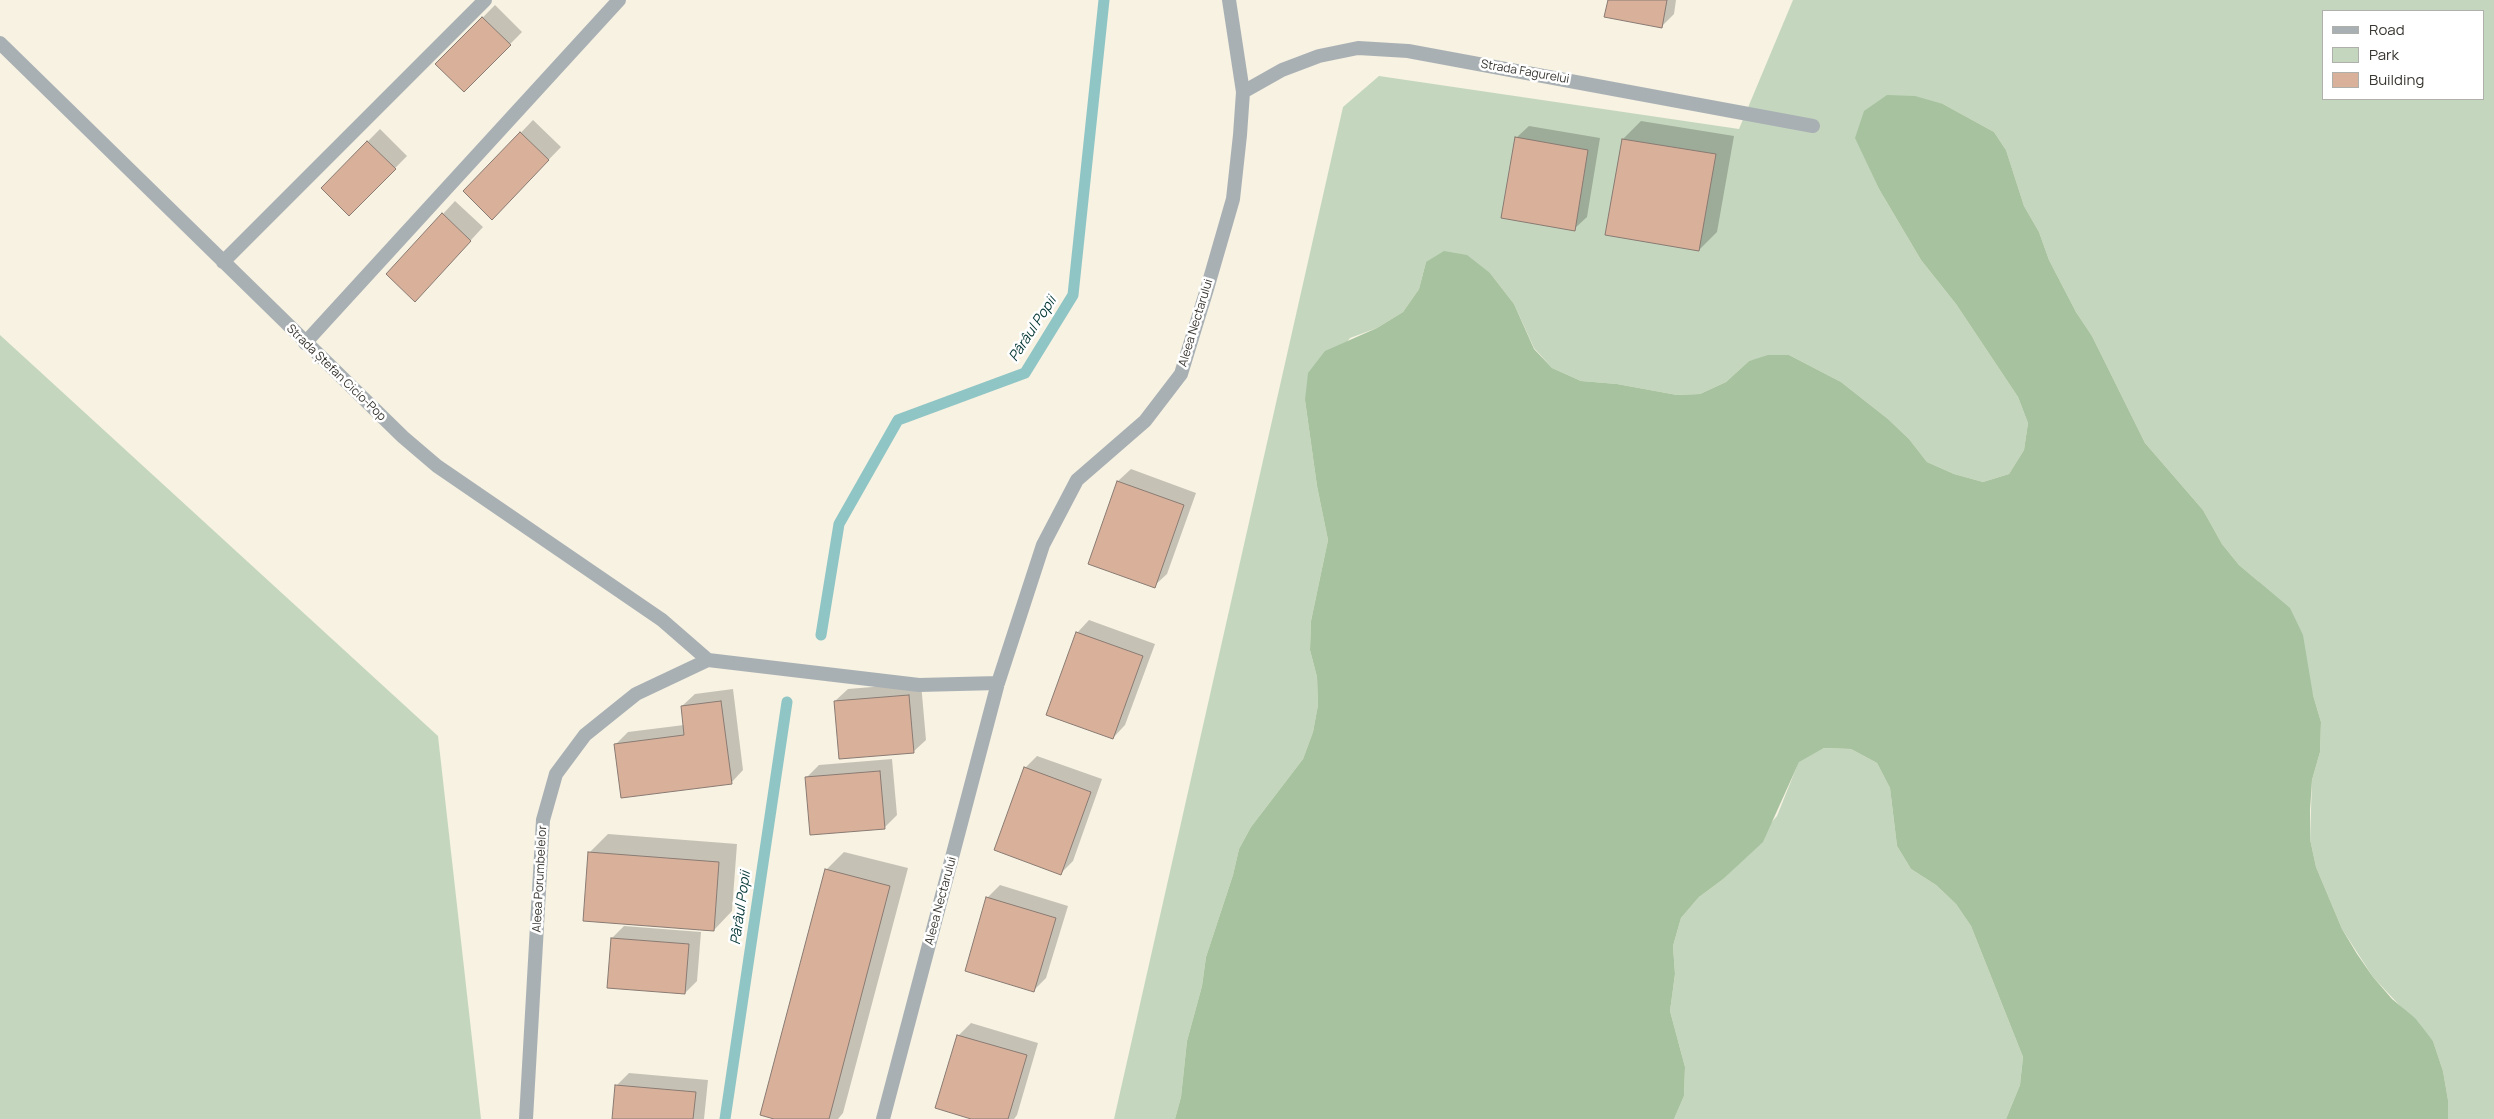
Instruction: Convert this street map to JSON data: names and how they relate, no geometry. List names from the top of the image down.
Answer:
{
  "streets": {
    "street": [
      "Strada Fagurelui",
      "Aleea Nectarului",
      "Strada Ștefan Cicio-Pop",
      "Aleea Porumbelelor"
    ]
  },
  "crossings": [
    ["Strada Fagurelui", "Aleea Nectarului"],
    ["Strada Ștefan Cicio-Pop", "Aleea Porumbelelor"]
  ],
  "water": ["Pârâul Popii"],
  "legend": ["Road", "Park", "Building"]
}
